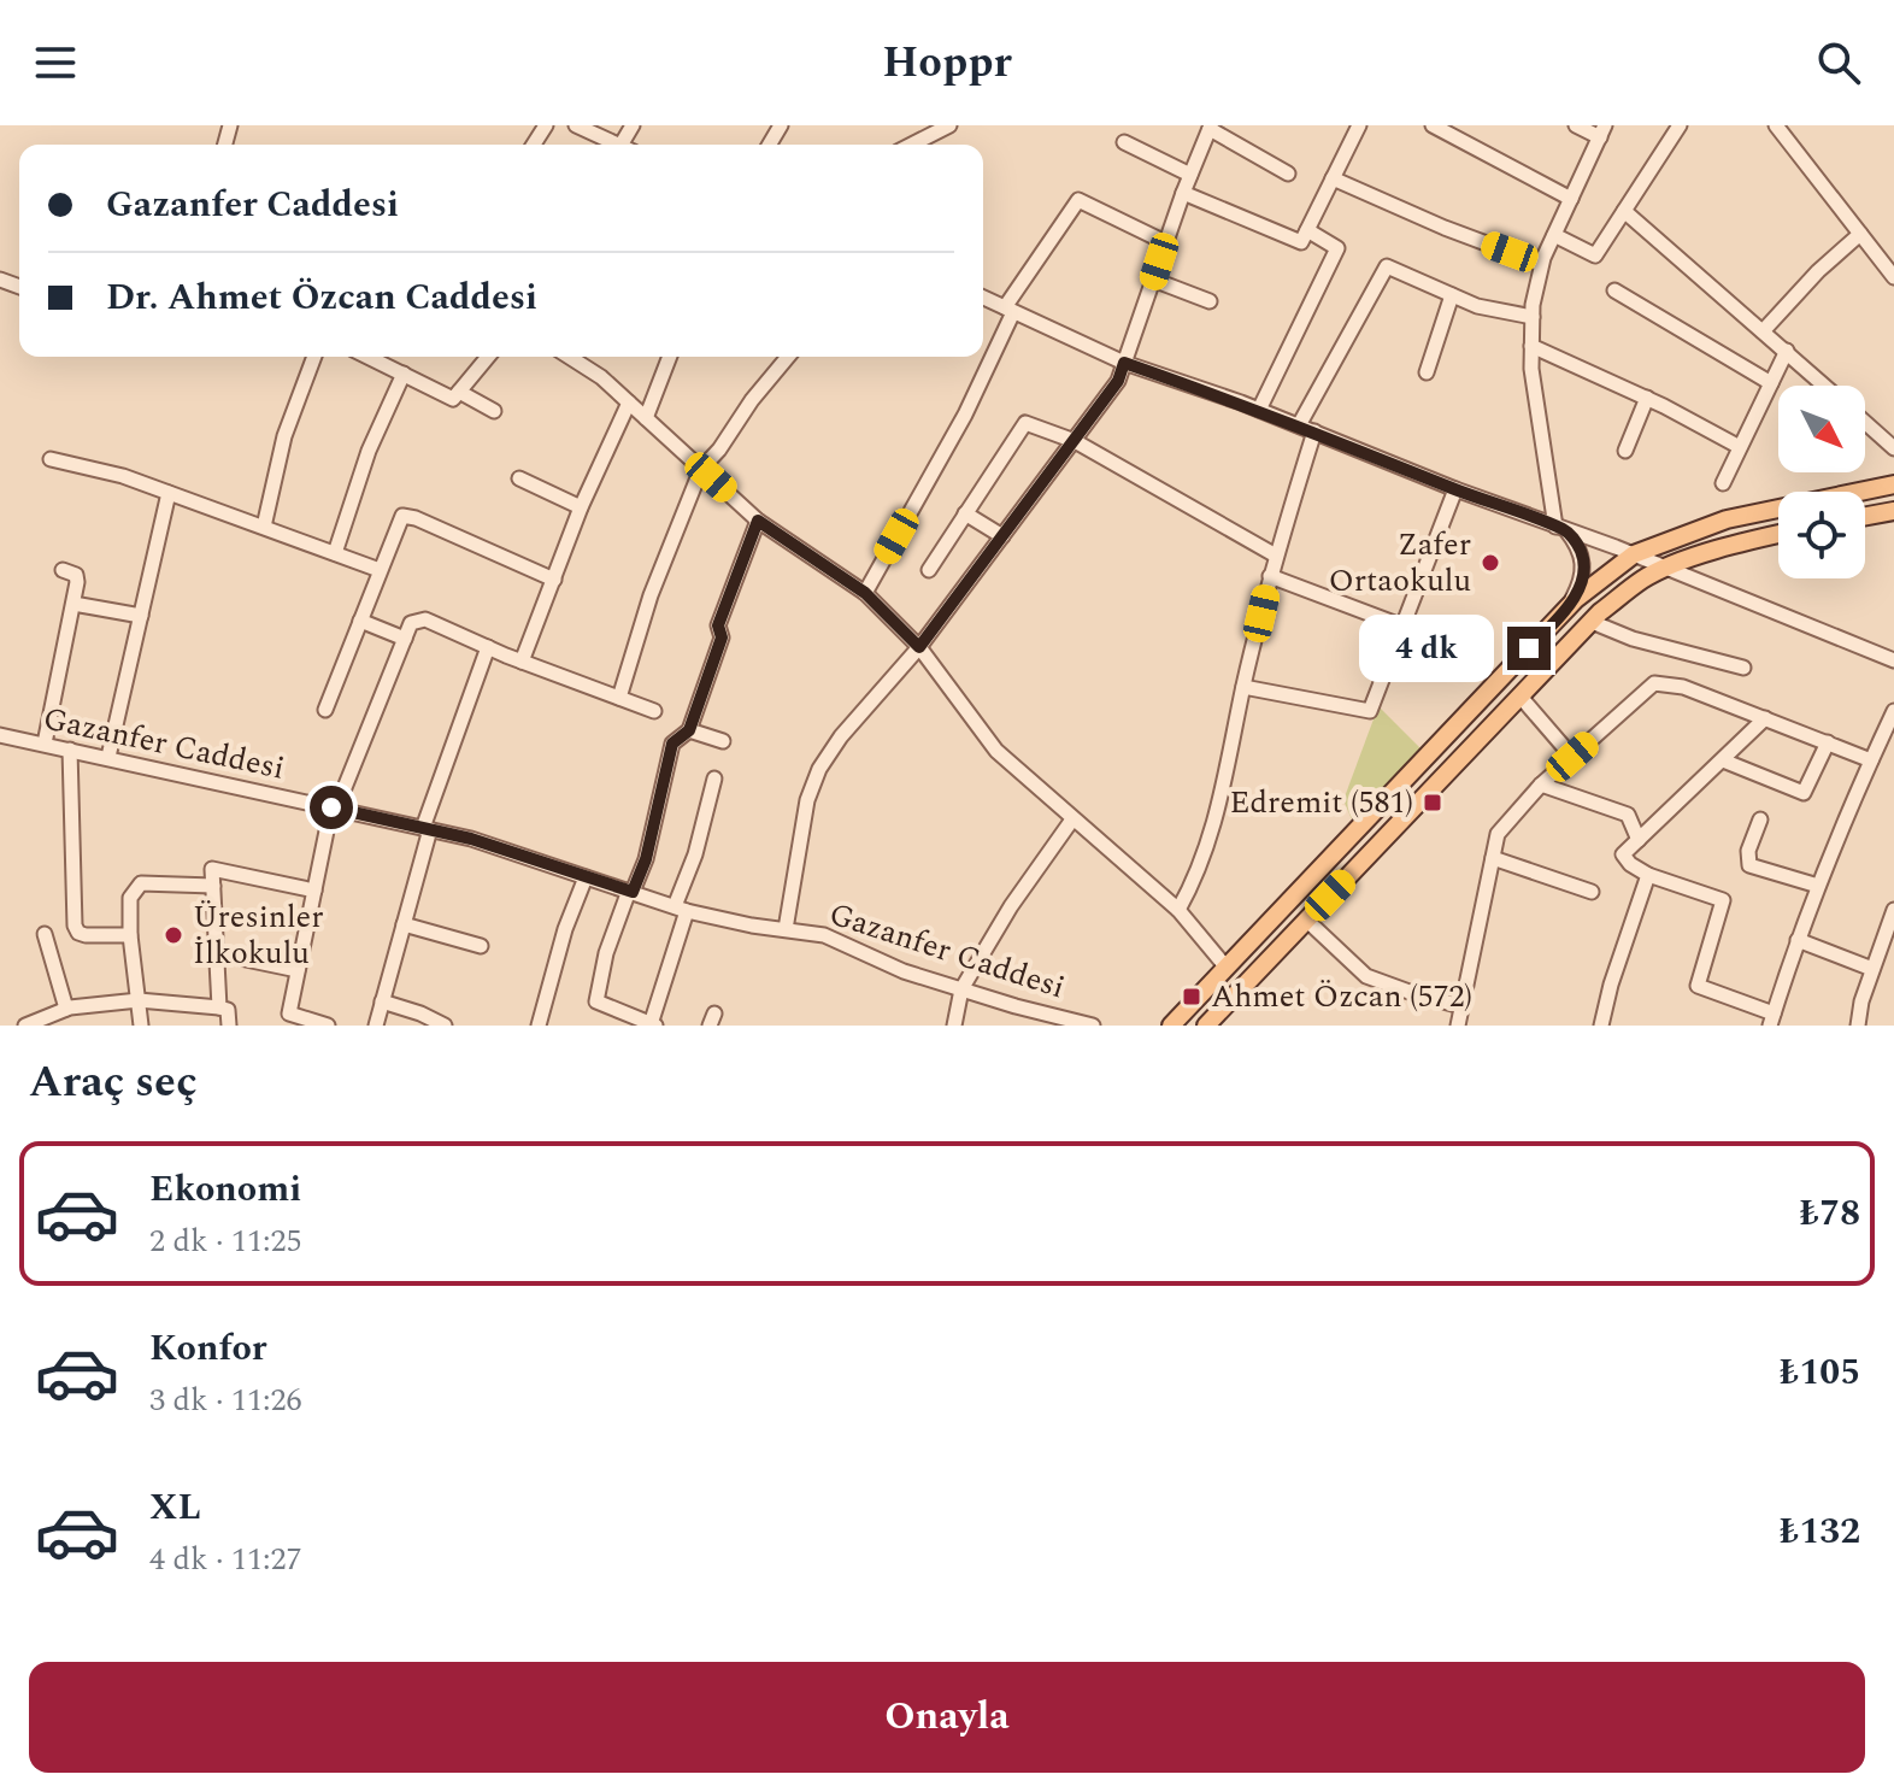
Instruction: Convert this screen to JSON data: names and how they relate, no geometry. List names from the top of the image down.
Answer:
{
  "streets": {
    "street": ["Gazanfer Caddesi"]
  },
  "places": {
    "other": ["Zafer Ortaokulu", "Üresinler İlkokulu"],
    "transit": ["Edremit (581)", "Ahmet Özcan (572)"]
  },
  "north": "bottom right",
  "page": {
    "header": "Hoppr",
    "banner": ["Gazanfer Caddesi", "Dr. Ahmet Özcan Caddesi"],
    "bubble": "4 dk",
    "heading": "Araç seç",
    "list": [
      {
        "name": "Ekonomi",
        "note": "2 dk · 11:25",
        "value": "₺78"
      },
      {
        "name": "Konfor",
        "note": "3 dk · 11:26",
        "value": "₺105"
      },
      {
        "name": "XL",
        "note": "4 dk · 11:27",
        "value": "₺132"
      }
    ],
    "buttons": "Onayla"
  }
}
